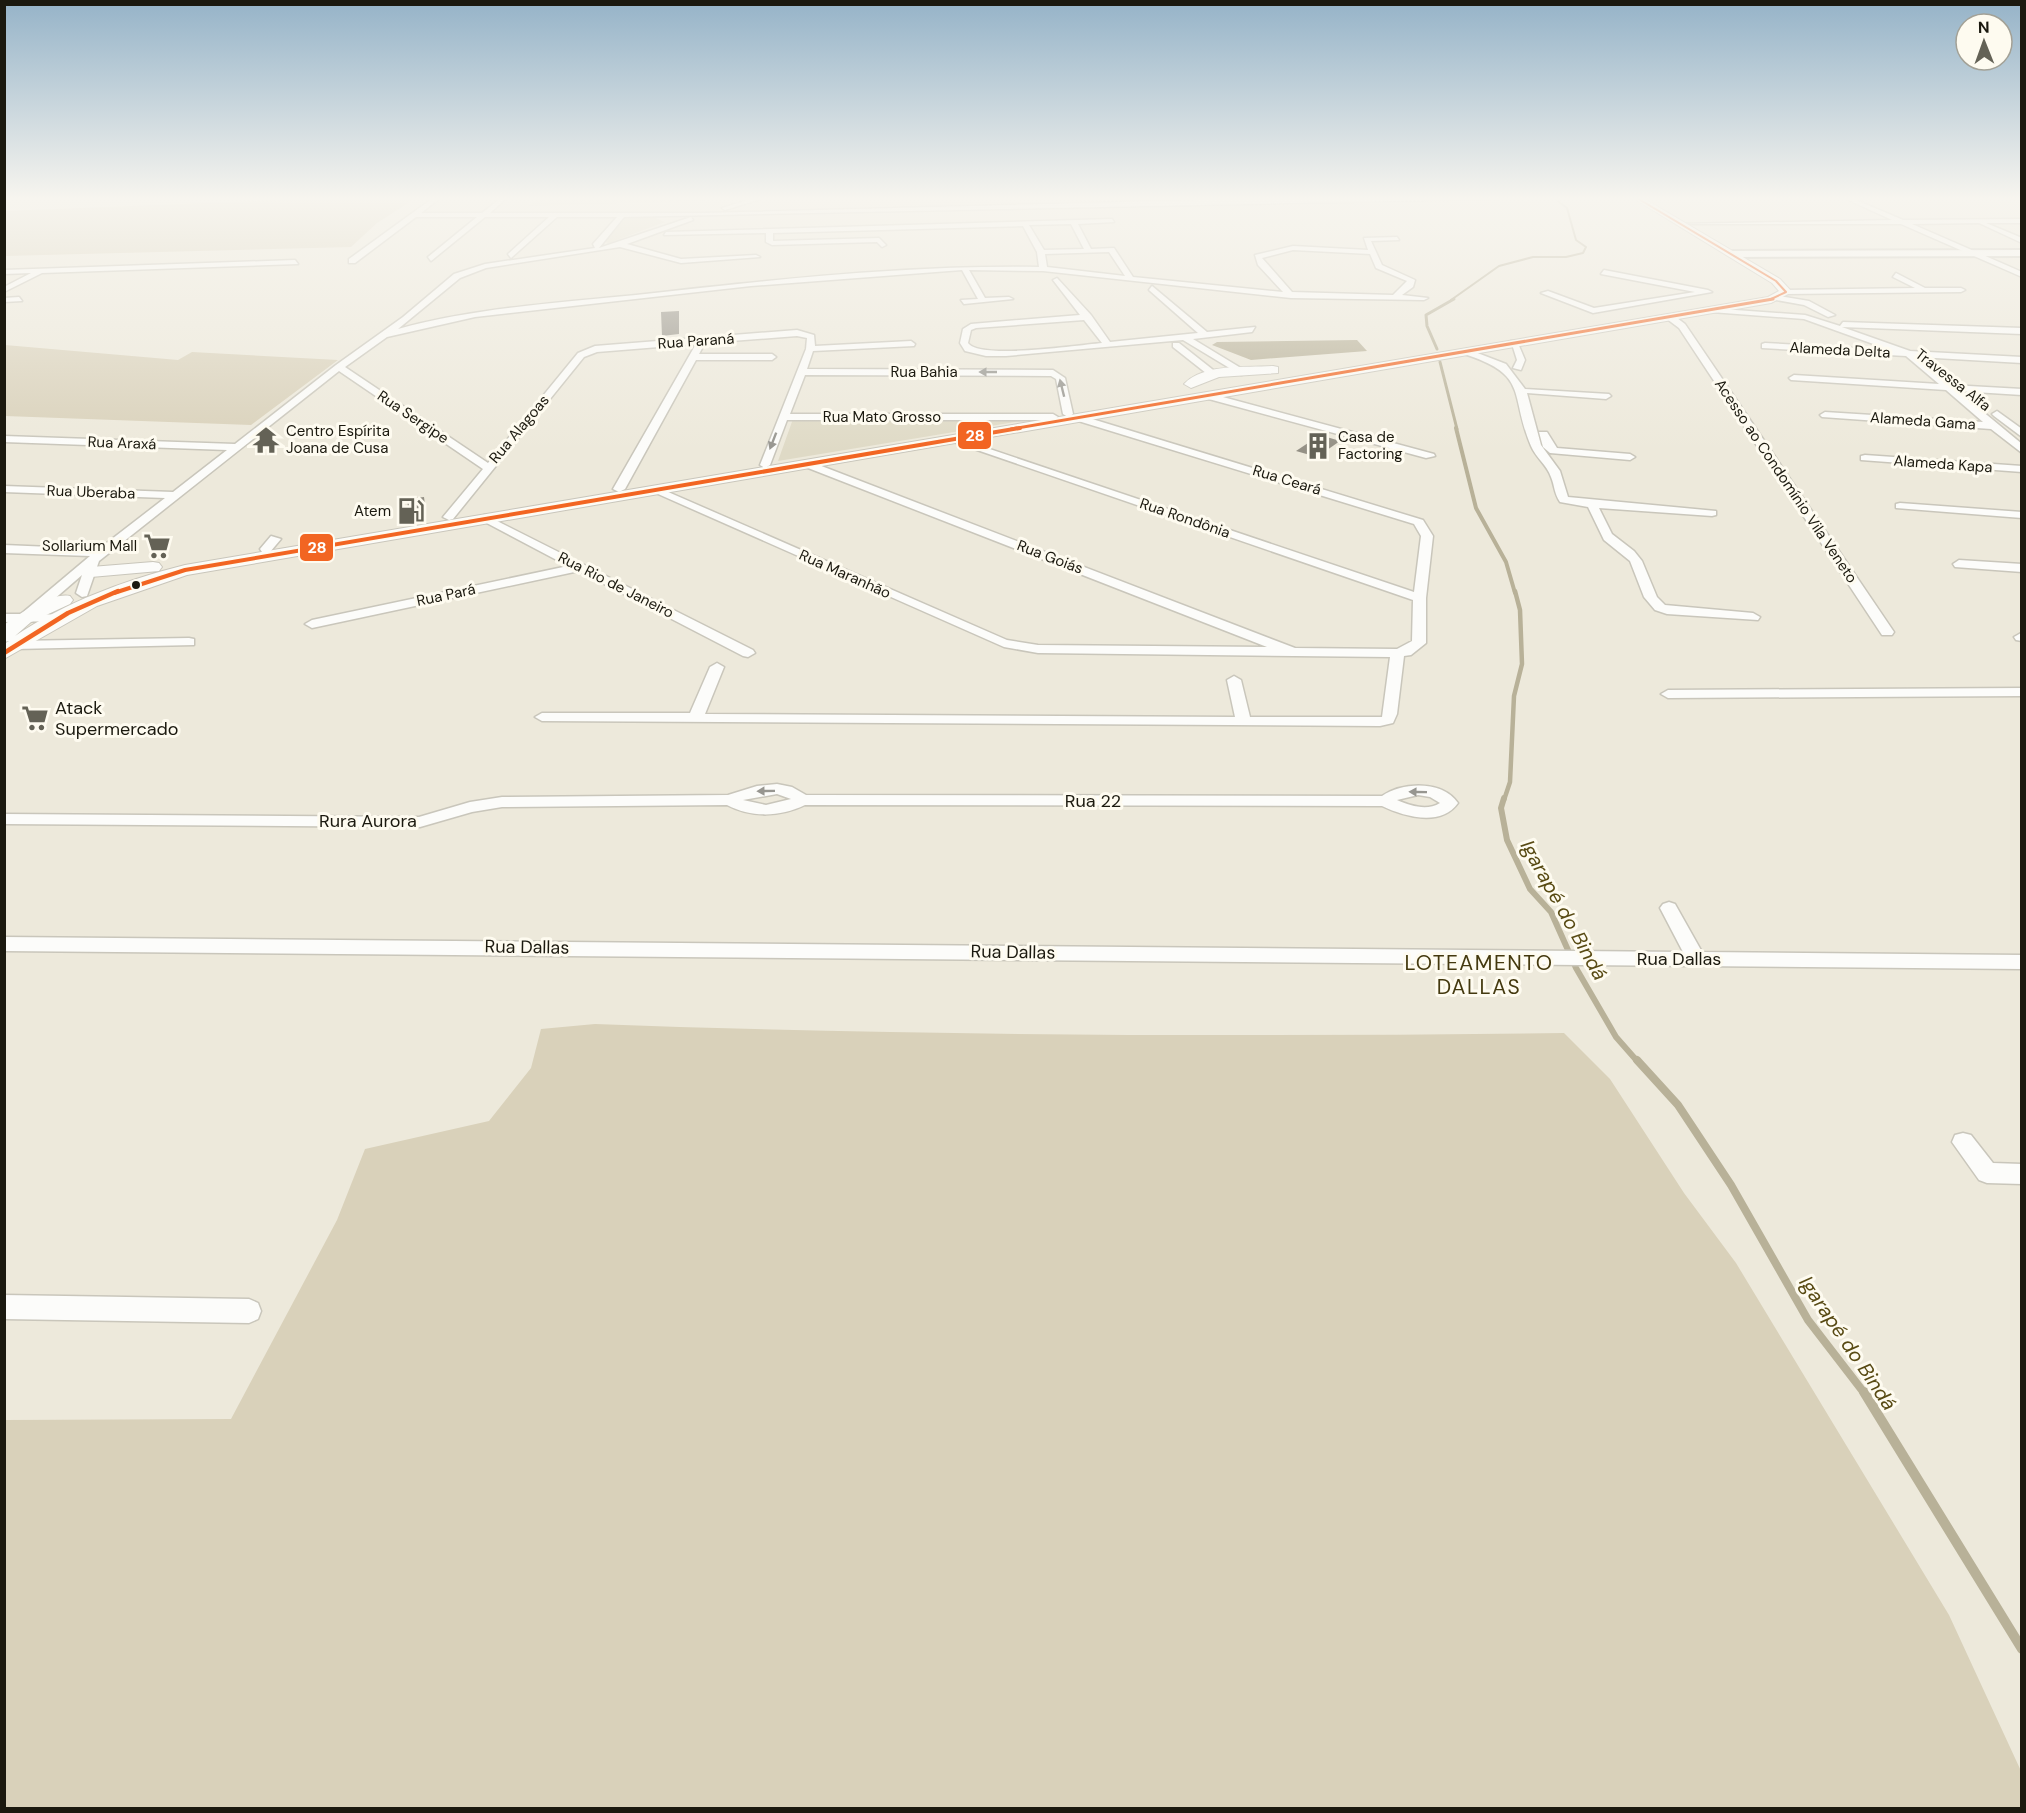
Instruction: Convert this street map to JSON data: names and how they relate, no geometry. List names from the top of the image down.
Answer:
{
  "streets": {
    "street": [
      "Rua Paraná",
      "Alameda Delta",
      "Rua Bahia",
      "Travessa Alfa",
      "Rua Sergipe",
      "Rua Mato Grosso",
      "Alameda Gama",
      "Rua Alagoas",
      "Rua Araxá",
      "Alameda Kapa",
      "Rua Ceará",
      "Acesso ao Condomínio Vila Veneto",
      "Rua Uberaba",
      "Rua Rondônia",
      "Rua Goiás",
      "Rua Maranhão",
      "Rua Rio de Janeiro",
      "Rua Pará",
      "Rua 22",
      "Rura Aurora",
      "Rua Dallas"
    ]
  },
  "crossings": [
    ["Rua Paraná", "Rua Alagoas"],
    ["Alameda Delta", "Travessa Alfa"],
    ["Rua Bahia", "Rua Mato Grosso"],
    ["Rua Bahia", "Rua Ceará"],
    ["Travessa Alfa", "Alameda Gama"],
    ["Rua Sergipe", "Rua Alagoas"],
    ["Rua Mato Grosso", "Rua Ceará"],
    ["Rua Ceará", "Rua Rondônia"],
    ["Rua Goiás", "Rua Maranhão"],
    ["Rua Rio de Janeiro", "Rua Pará"],
    ["Rua 22", "Rura Aurora"]
  ],
  "districts": ["LOTEAMENTO DALLAS"],
  "water": ["Igarapé do Bindá"],
  "places": {
    "temple": ["Centro Espírita Joana de Cusa"],
    "building": ["Casa de Factoring"],
    "fuel station": ["Atem"],
    "supermarket": ["Sollarium Mall", "Atack Supermercado"]
  },
  "lines": ["transit line 28"],
  "north": "top"
}
